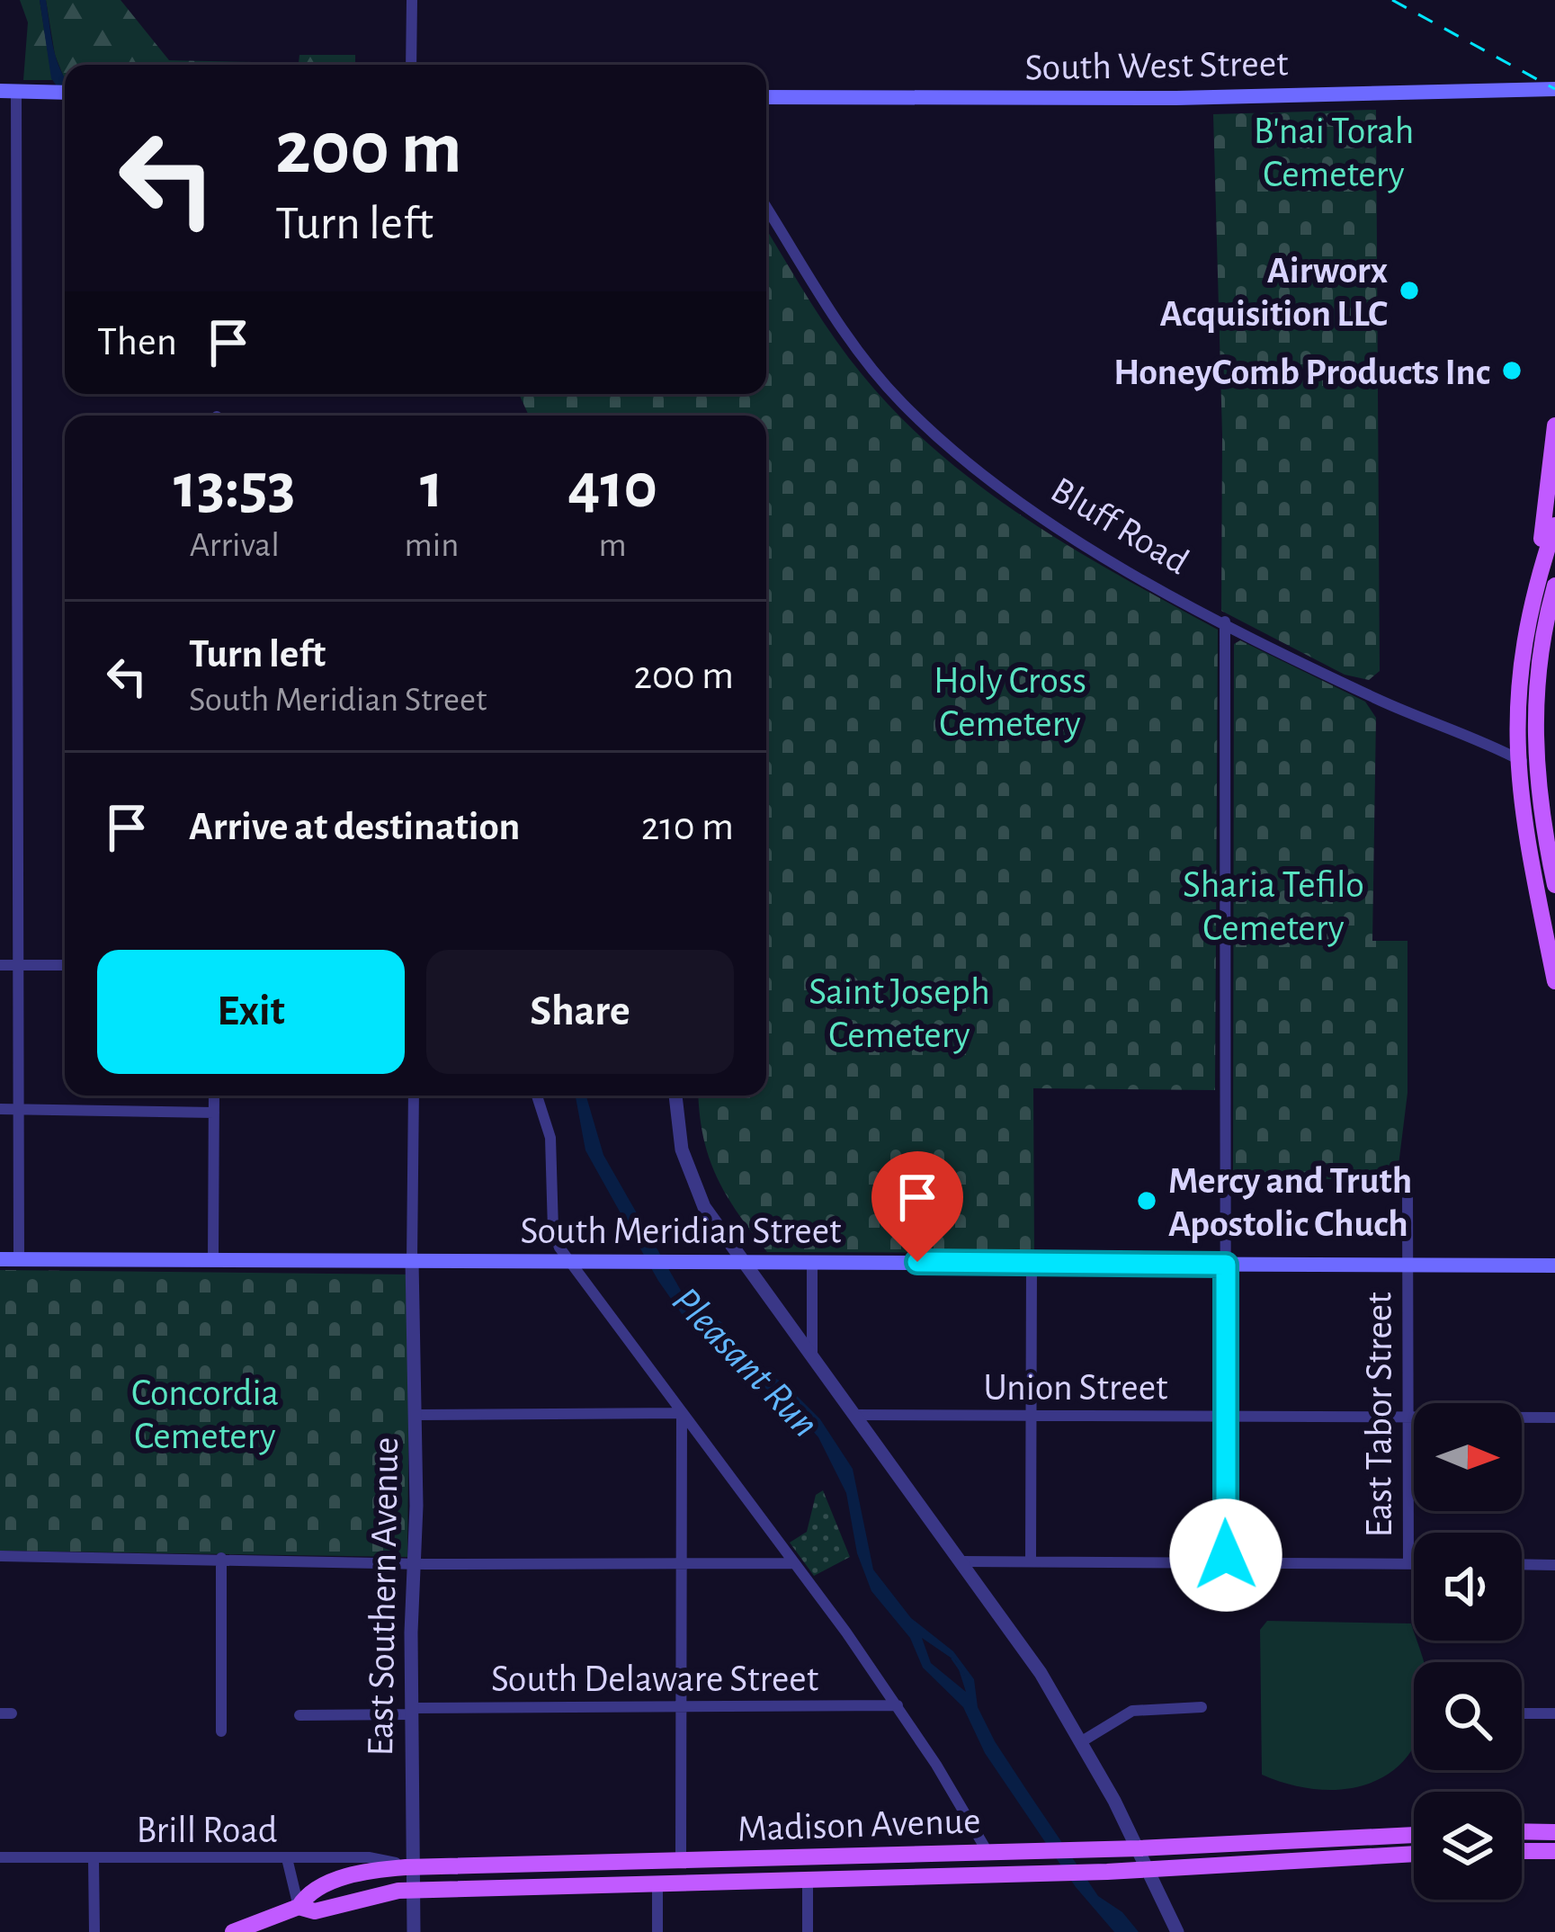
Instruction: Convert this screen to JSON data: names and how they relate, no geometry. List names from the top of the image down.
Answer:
{
  "streets": {
    "main road": ["South West Street", "South Meridian Street", "Madison Avenue"],
    "street": [
      "Bluff Road",
      "Union Street",
      "East Tabor Street",
      "East Southern Avenue",
      "South Delaware Street",
      "Brill Road"
    ]
  },
  "crossings": [
    ["South Meridian Street", "East Tabor Street"],
    ["South Meridian Street", "East Southern Avenue"],
    ["Union Street", "East Tabor Street"],
    ["East Southern Avenue", "South Delaware Street"],
    ["East Southern Avenue", "Madison Avenue"],
    ["East Southern Avenue", "Brill Road"],
    ["Madison Avenue", "Brill Road"]
  ],
  "water": ["Pleasant Run"],
  "parks": [
    "B'nai Torah Cemetery",
    "Holy Cross Cemetery",
    "Sharia Tefilo Cemetery",
    "Saint Joseph Cemetery",
    "Concordia Cemetery"
  ],
  "places": ["Airworx Acquisition LLC", "HoneyComb Products Inc", "Mercy and Truth Apostolic Chuch"],
  "north": "right",
  "page": {
    "turn": ["200 m", "Turn left"],
    "then": "Then",
    "eta": [
      "13:53",
      "Arrival",
      "1",
      "min",
      "410",
      "m"
    ],
    "list": [
      {
        "name": "Turn left",
        "note": "South Meridian Street",
        "value": "200 m"
      },
      {
        "name": "Arrive at destination",
        "value": "210 m"
      }
    ],
    "buttons": ["Exit", "Share"]
  }
}
